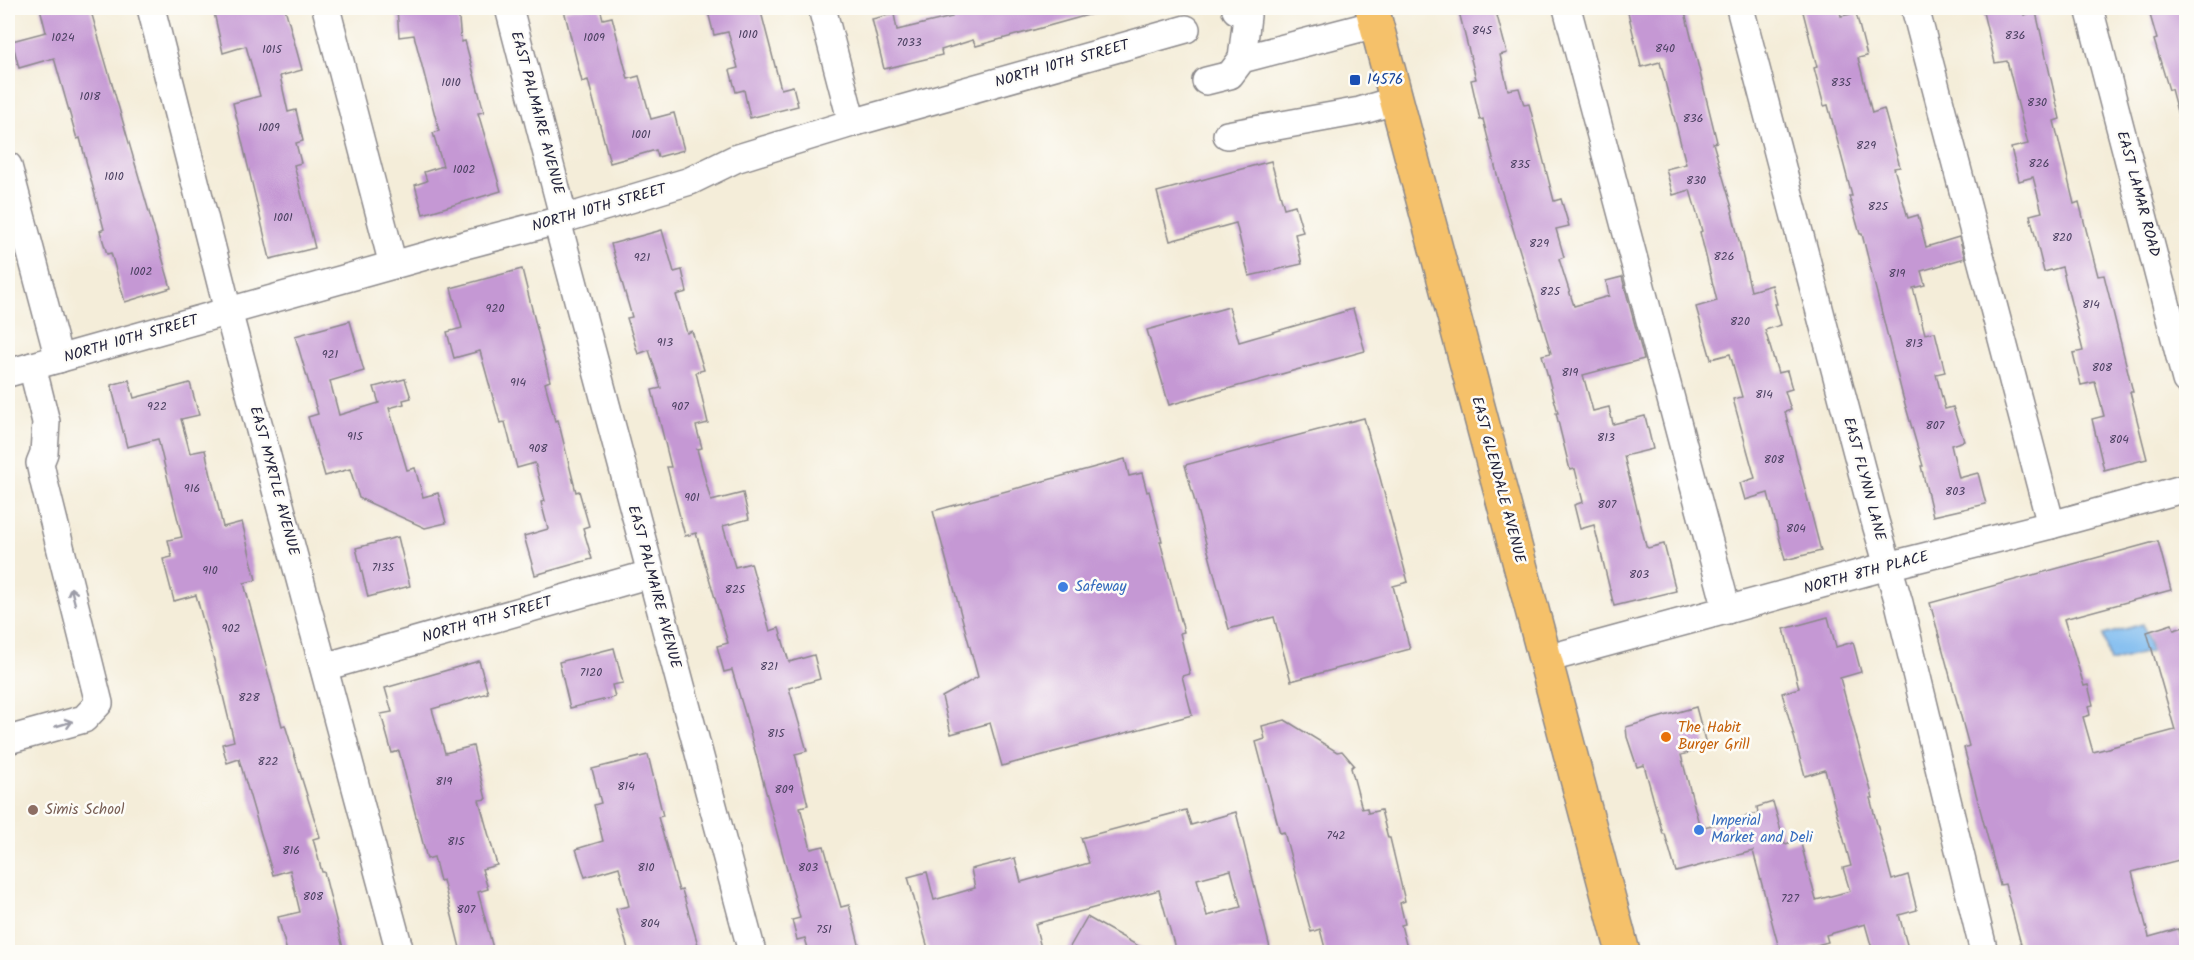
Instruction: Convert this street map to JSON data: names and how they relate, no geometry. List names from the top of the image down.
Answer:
{
  "streets": {
    "main road": ["EAST GLENDALE AVENUE"],
    "street": [
      "NORTH 10TH STREET",
      "EAST PALMAIRE AVENUE",
      "EAST LAMAR ROAD",
      "EAST FLYNN LANE",
      "EAST MYRTLE AVENUE",
      "NORTH 8TH PLACE",
      "NORTH 9TH STREET"
    ]
  },
  "crossings": [
    ["NORTH 10TH STREET", "EAST PALMAIRE AVENUE"],
    ["NORTH 10TH STREET", "EAST MYRTLE AVENUE"],
    ["EAST PALMAIRE AVENUE", "NORTH 9TH STREET"],
    ["EAST FLYNN LANE", "NORTH 8TH PLACE"],
    ["EAST GLENDALE AVENUE", "NORTH 8TH PLACE"],
    ["EAST MYRTLE AVENUE", "NORTH 9TH STREET"]
  ],
  "places": {
    "transit": ["14576"],
    "other": [
      "Safeway",
      "The Habit Burger Grill",
      "Simis School",
      "Imperial Market and Deli"
    ]
  },
  "house_numbers": [
    "845",
    "1010",
    "836",
    "1024",
    "1009",
    "7033",
    "840",
    "1015",
    "1010",
    "835",
    "1018",
    "830",
    "836",
    "1009",
    "1001",
    "829",
    "826",
    "835",
    "1002",
    "1010",
    "830",
    "825",
    "1001",
    "820",
    "829",
    "826",
    "921",
    "1002",
    "819",
    "825",
    "814",
    "920",
    "820",
    "913",
    "813",
    "921",
    "808",
    "819",
    "914",
    "814",
    "922",
    "907",
    "807",
    "915",
    "813",
    "804",
    "908",
    "808",
    "916",
    "803",
    "901",
    "807",
    "804",
    "7135",
    "910",
    "803",
    "825",
    "902",
    "821",
    "7120",
    "828",
    "815",
    "822",
    "819",
    "814",
    "809",
    "742",
    "815",
    "816",
    "810",
    "803",
    "808",
    "727",
    "807",
    "804",
    "751"
  ]
}
